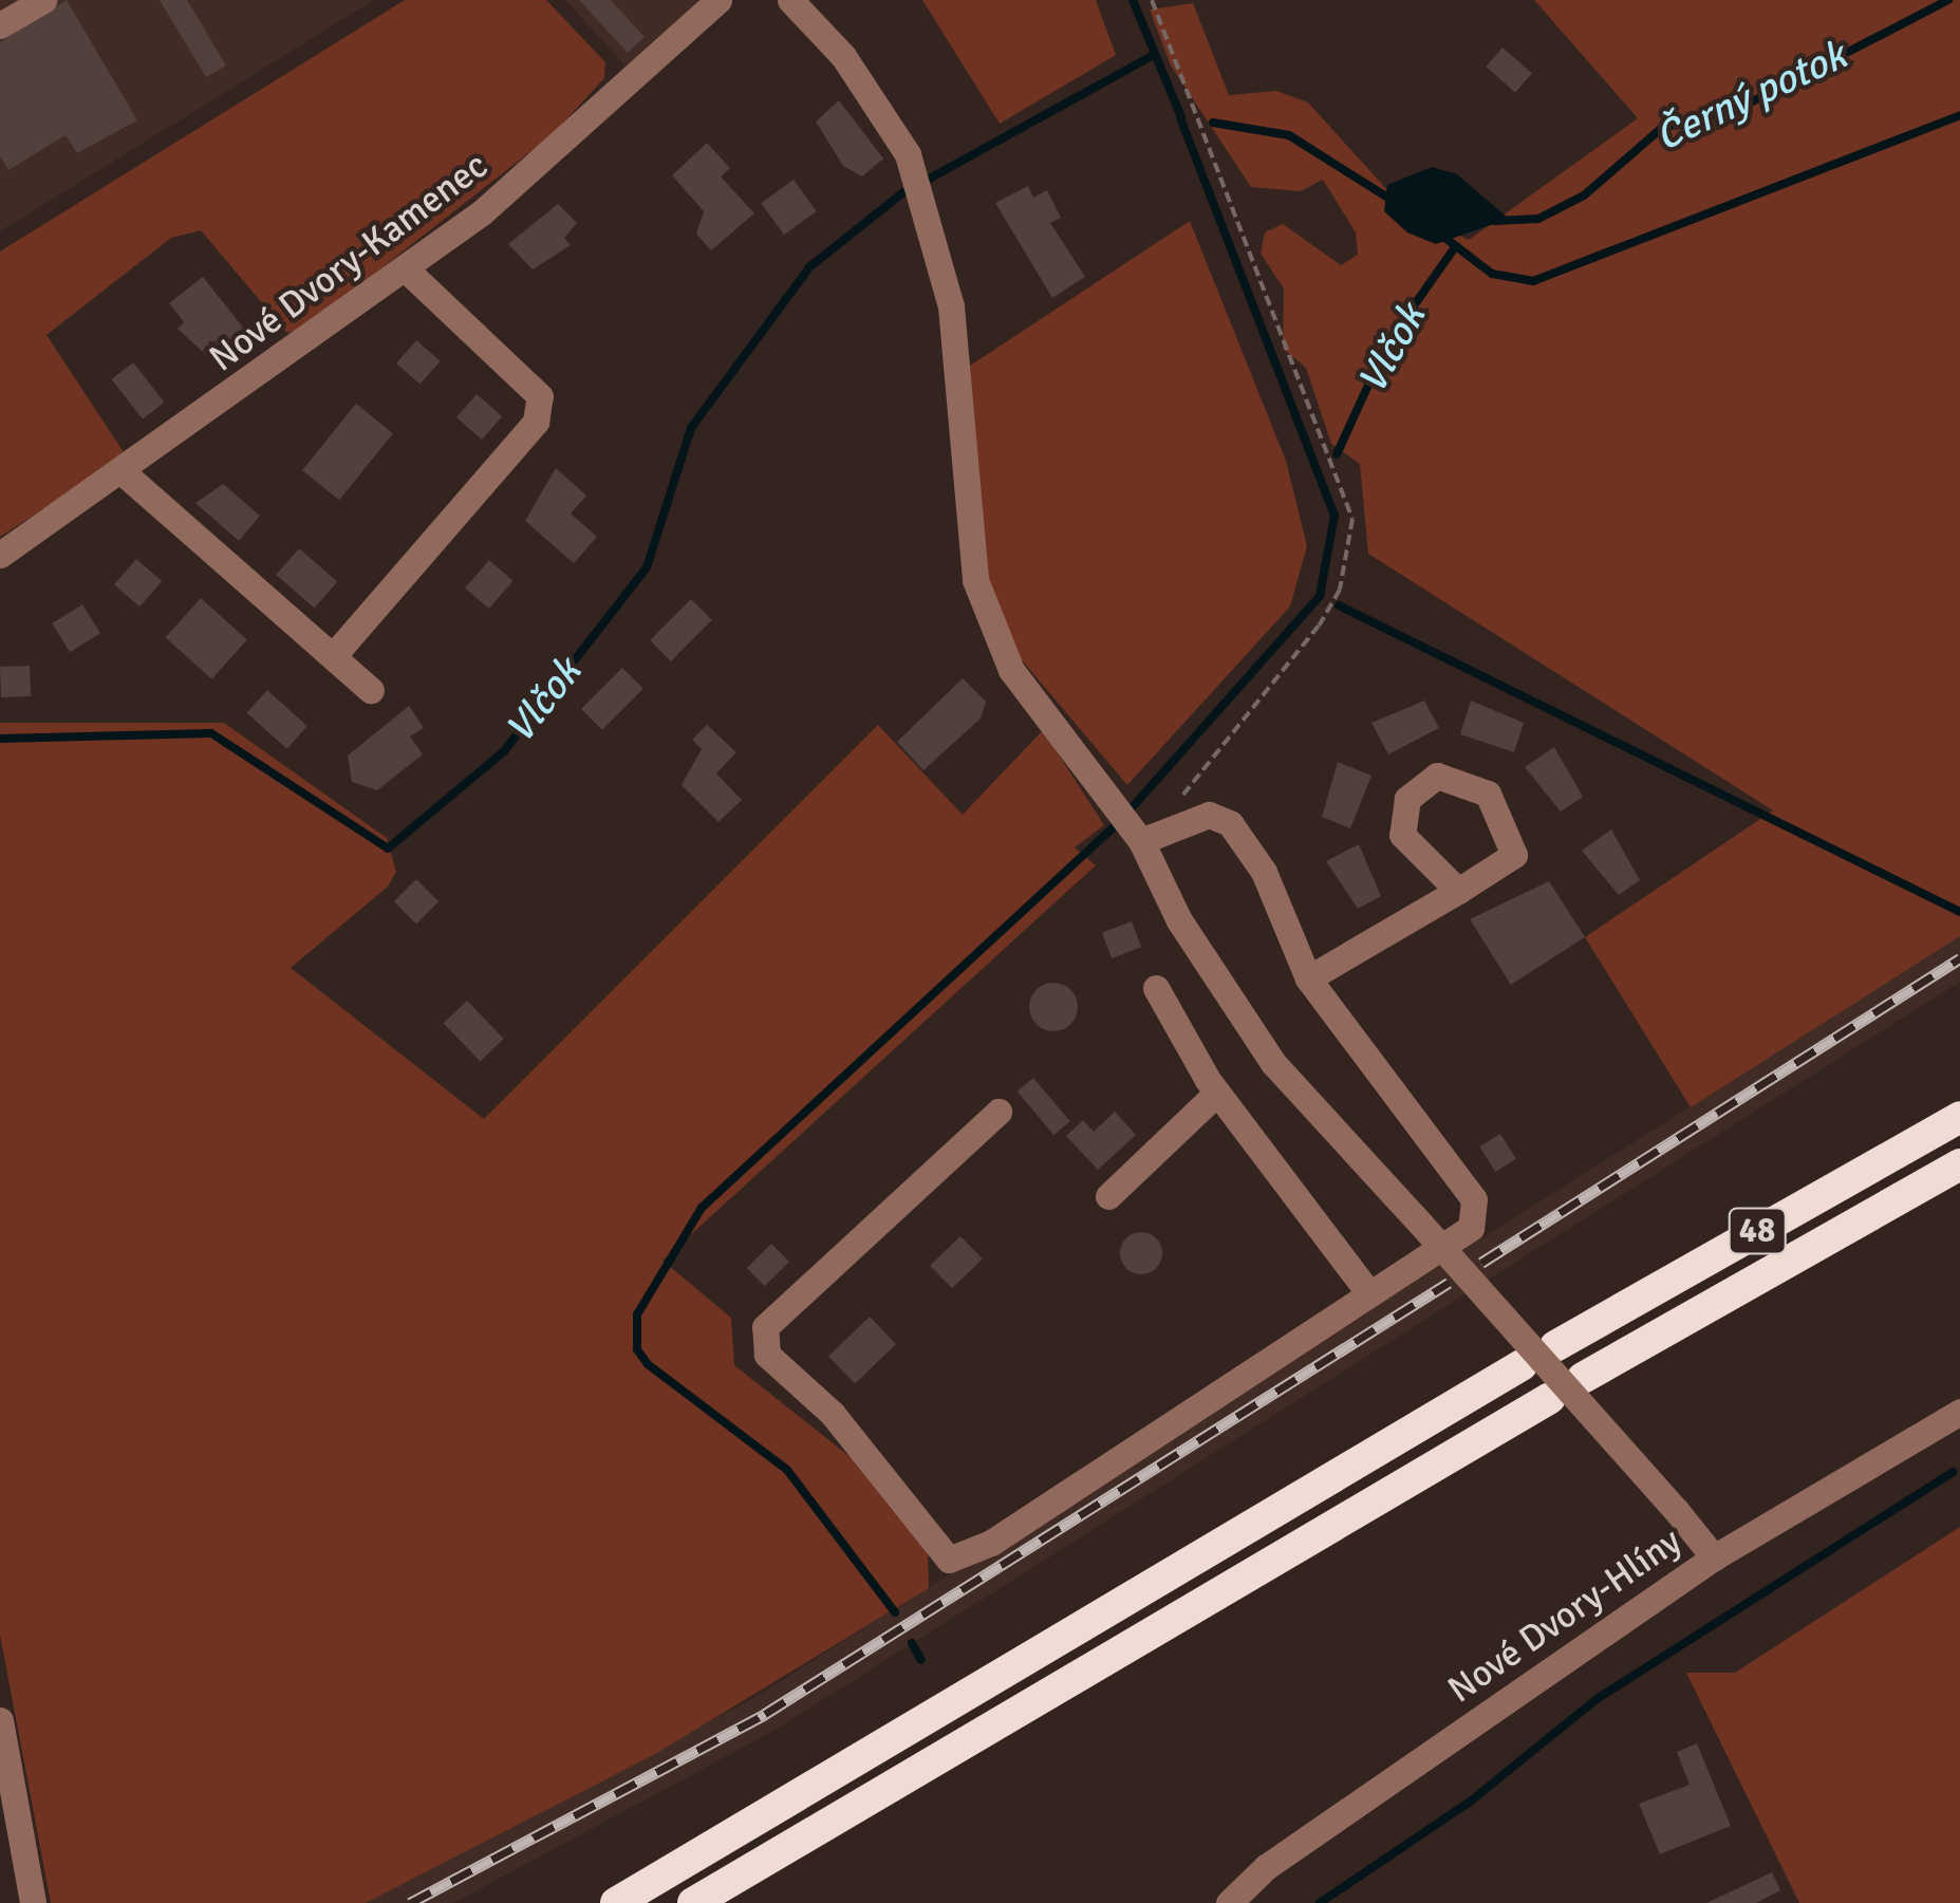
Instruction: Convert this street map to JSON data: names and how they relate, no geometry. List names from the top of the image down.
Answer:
{
  "streets": {
    "highway": ["48"],
    "street": ["Nové Dvory-Kamenec", "Nové Dvory-Hlíny"]
  },
  "water": ["Černý potok", "Vlčok"]
}
